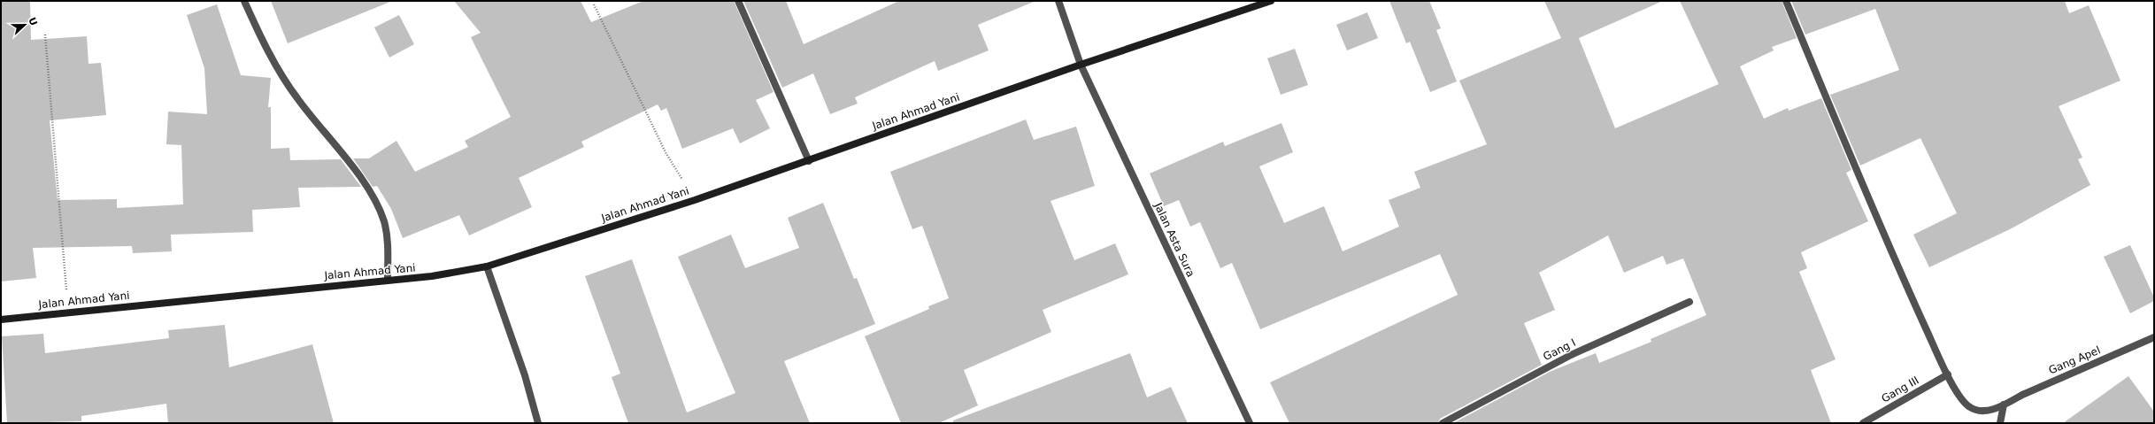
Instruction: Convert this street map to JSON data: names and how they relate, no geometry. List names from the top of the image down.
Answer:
{
  "streets": {
    "main road": ["Jalan Ahmad Yani"],
    "street": [
      "Jalan Asta Sura",
      "Gang I",
      "Gang Apel",
      "Gang III"
    ]
  },
  "crossings": [
    ["Jalan Ahmad Yani", "Jalan Asta Sura"],
    ["Gang Apel", "Gang III"]
  ],
  "north": "right"
}
